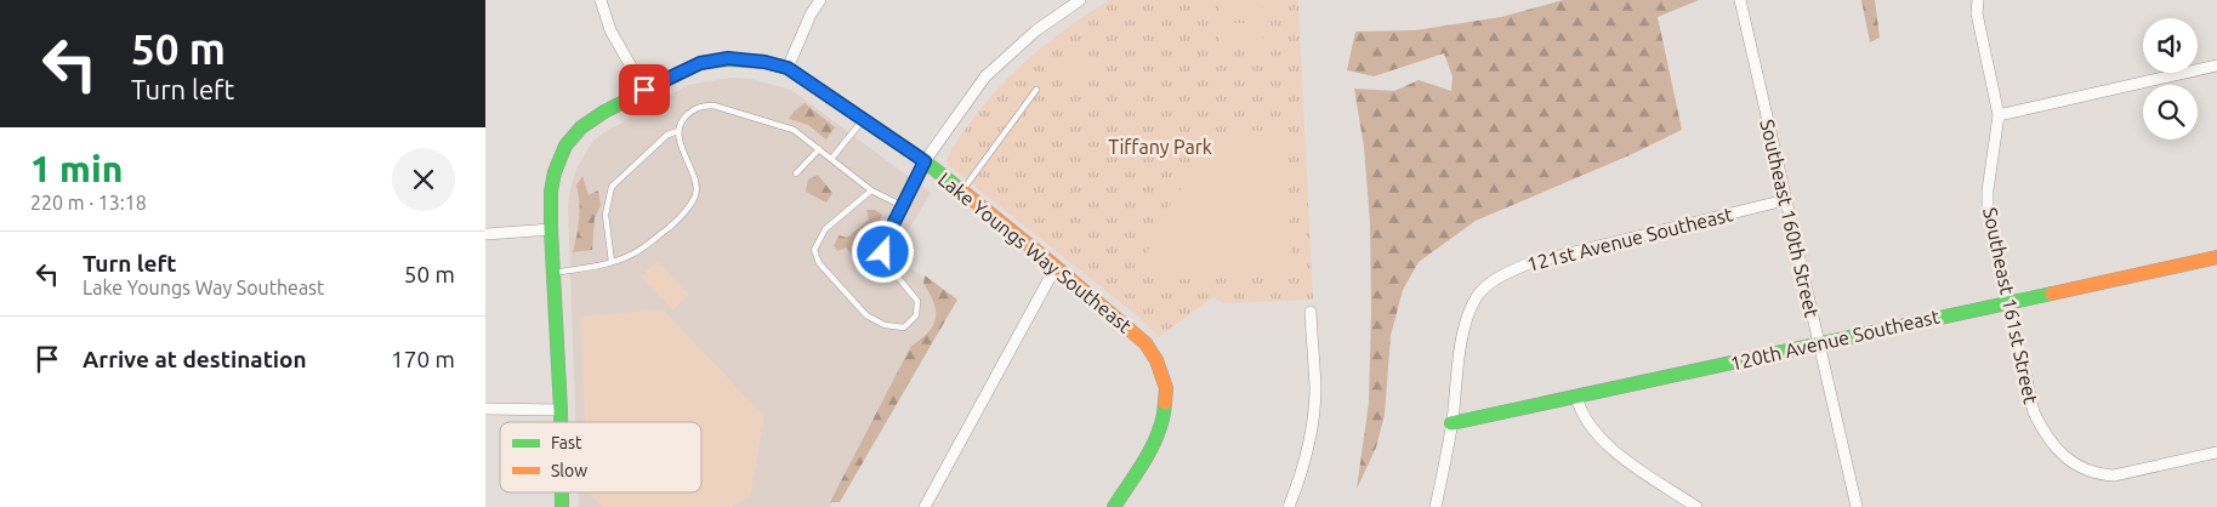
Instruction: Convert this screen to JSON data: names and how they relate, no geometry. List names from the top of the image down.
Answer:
{
  "streets": {
    "street": [
      "Southeast 160th Street",
      "121st Avenue Southeast",
      "Lake Youngs Way Southeast",
      "Southeast 161st Street",
      "120th Avenue Southeast"
    ]
  },
  "crossings": [
    ["Southeast 160th Street", "121st Avenue Southeast"],
    ["Southeast 160th Street", "120th Avenue Southeast"],
    ["121st Avenue Southeast", "120th Avenue Southeast"],
    ["Southeast 161st Street", "120th Avenue Southeast"]
  ],
  "parks": ["Tiffany Park"],
  "legend": ["Fast", "Slow"],
  "page": {
    "turn": ["50 m", "Turn left"],
    "heading": ["1 min", "220 m · 13:18"],
    "list": [
      {
        "name": "Turn left",
        "note": "Lake Youngs Way Southeast",
        "value": "50 m"
      },
      {
        "name": "Arrive at destination",
        "value": "170 m"
      }
    ]
  }
}
